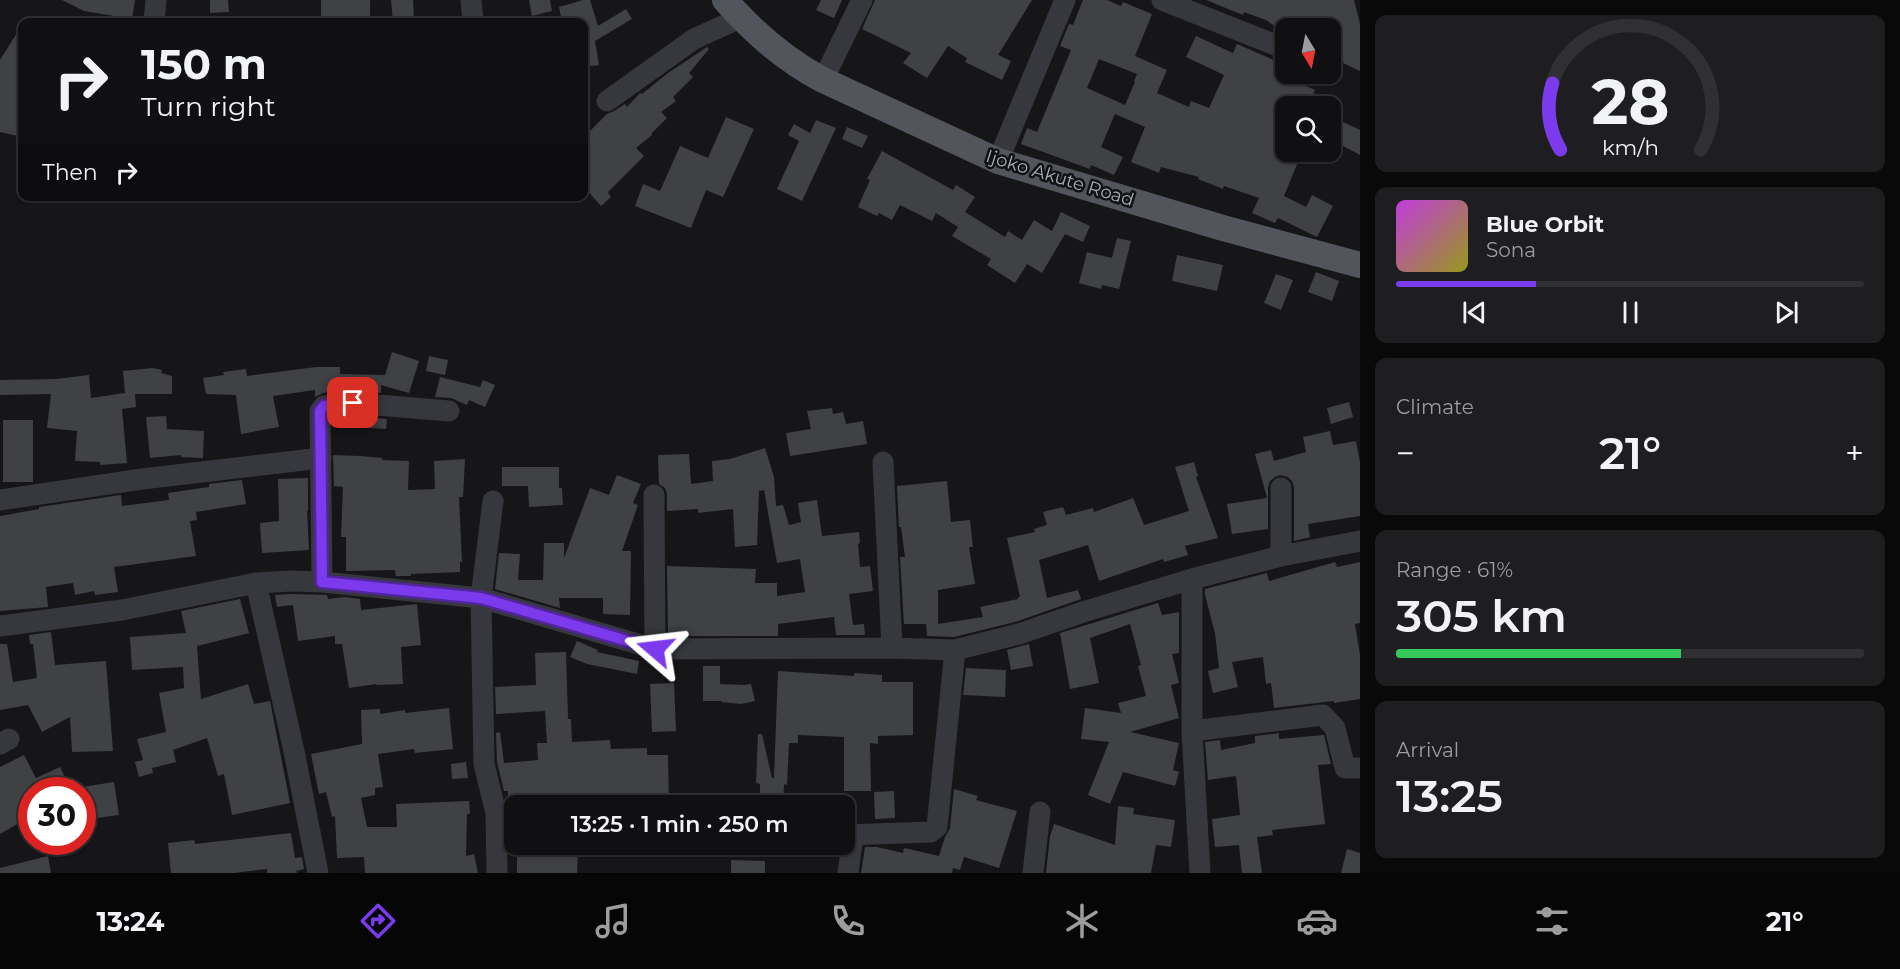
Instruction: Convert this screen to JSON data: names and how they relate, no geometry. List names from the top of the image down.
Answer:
{
  "streets": {
    "main road": ["Ijoko Akute Road"]
  },
  "north": "bottom",
  "page": {
    "turn": ["150 m", "Turn right"],
    "then": "Then",
    "song": ["Blue Orbit", "Sona"],
    "tile": [
      "Climate",
      ["Range · 61%", "305 km"],
      ["Arrival", "13:25"]
    ],
    "heat": ["−", "21°", "+"],
    "limit": "30",
    "trip": "13:25 · 1 min · 250 m",
    "tabs": ["13:24", "21°"],
    "gauge": ["28", "km/h"]
  }
}
